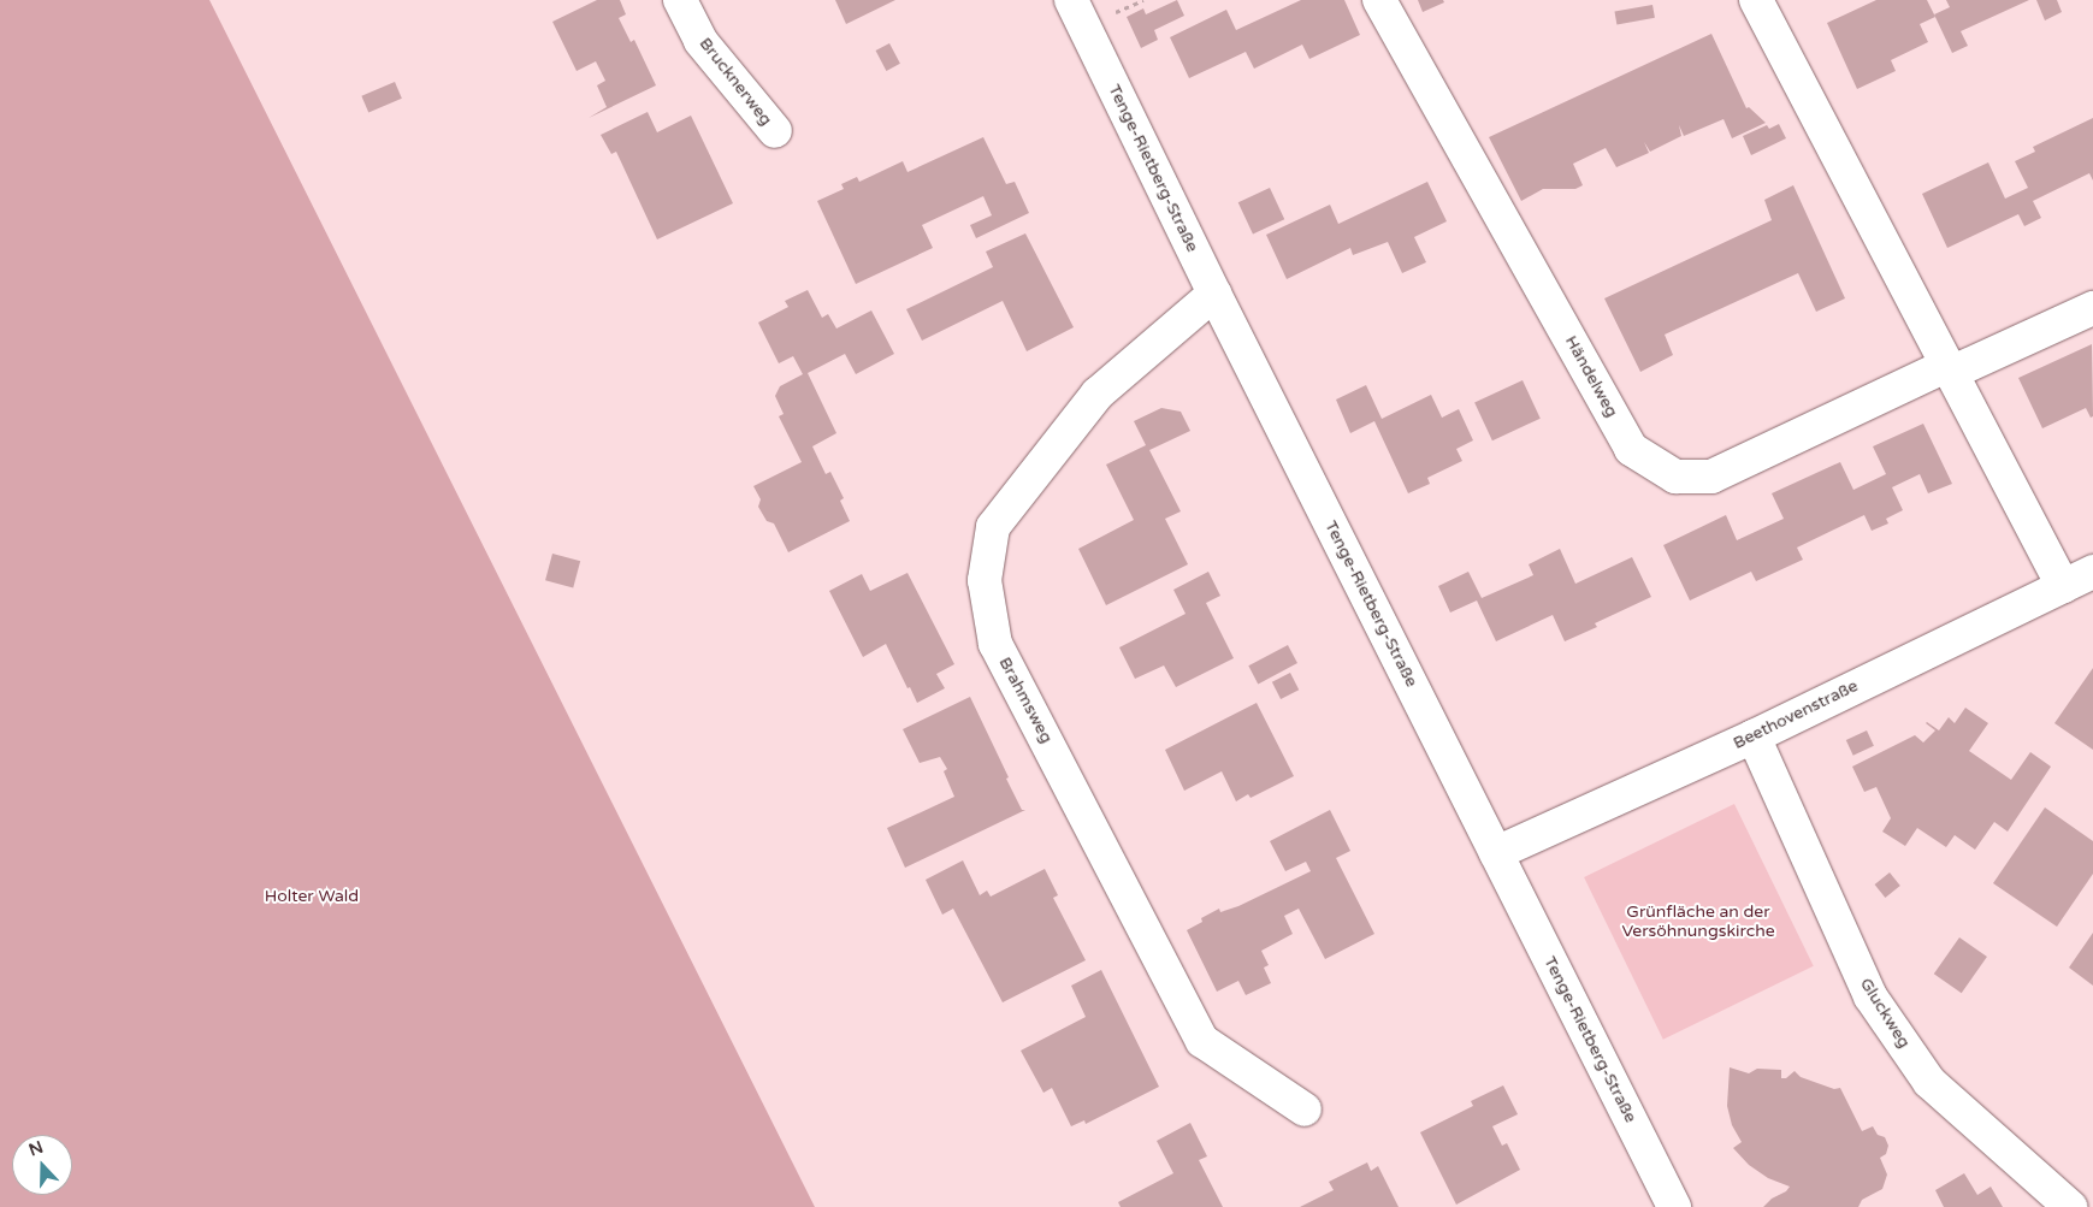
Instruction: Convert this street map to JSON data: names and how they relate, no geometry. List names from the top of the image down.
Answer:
{
  "streets": {
    "street": [
      "Brucknerweg",
      "Tenge-Rietberg-Straße",
      "Händelweg",
      "Brahmsweg",
      "Beethovenstraße",
      "Gluckweg"
    ]
  },
  "crossings": [
    ["Tenge-Rietberg-Straße", "Brahmsweg"],
    ["Tenge-Rietberg-Straße", "Beethovenstraße"],
    ["Beethovenstraße", "Gluckweg"]
  ],
  "parks": ["Holter Wald", "Grünfläche an der Versöhnungskirche"],
  "north": "top"
}
